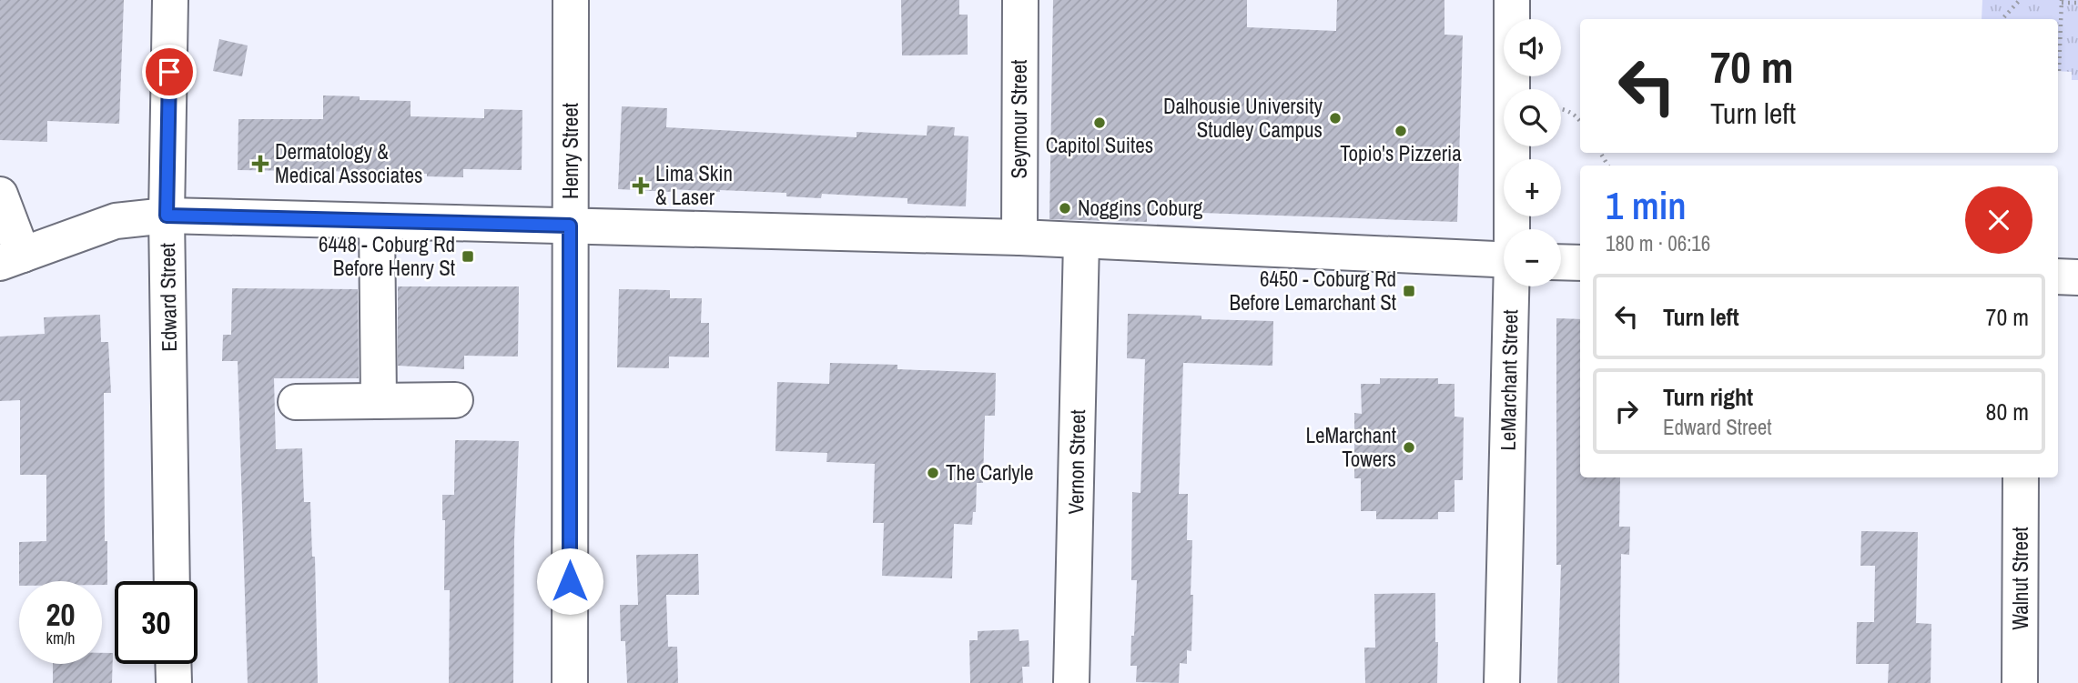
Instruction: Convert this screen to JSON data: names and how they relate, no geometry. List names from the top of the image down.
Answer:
{
  "streets": {
    "street": [
      "Seymour Street",
      "Henry Street",
      "Edward Street",
      "LeMarchant Street",
      "Vernon Street",
      "Walnut Street"
    ]
  },
  "places": {
    "other": [
      "Dalhousie University Studley Campus",
      "Capitol Suites",
      "Topio's Pizzeria",
      "Noggins Coburg",
      "LeMarchant Towers",
      "The Carlyle"
    ],
    "health": ["Dermatology & Medical Associates", "Lima Skin & Laser"],
    "transit": ["6448 - Coburg Rd Before Henry St", "6450 - Coburg Rd Before Lemarchant St"]
  },
  "page": {
    "map_buttons": ["+", "−"],
    "turn": ["70 m", "Turn left"],
    "heading": ["1 min", "180 m · 06:16"],
    "list": [
      {
        "name": "Turn left",
        "value": "70 m"
      },
      {
        "name": "Turn right",
        "note": "Edward Street",
        "value": "80 m"
      }
    ],
    "speed": "20 km/h",
    "limit": "30"
  }
}
